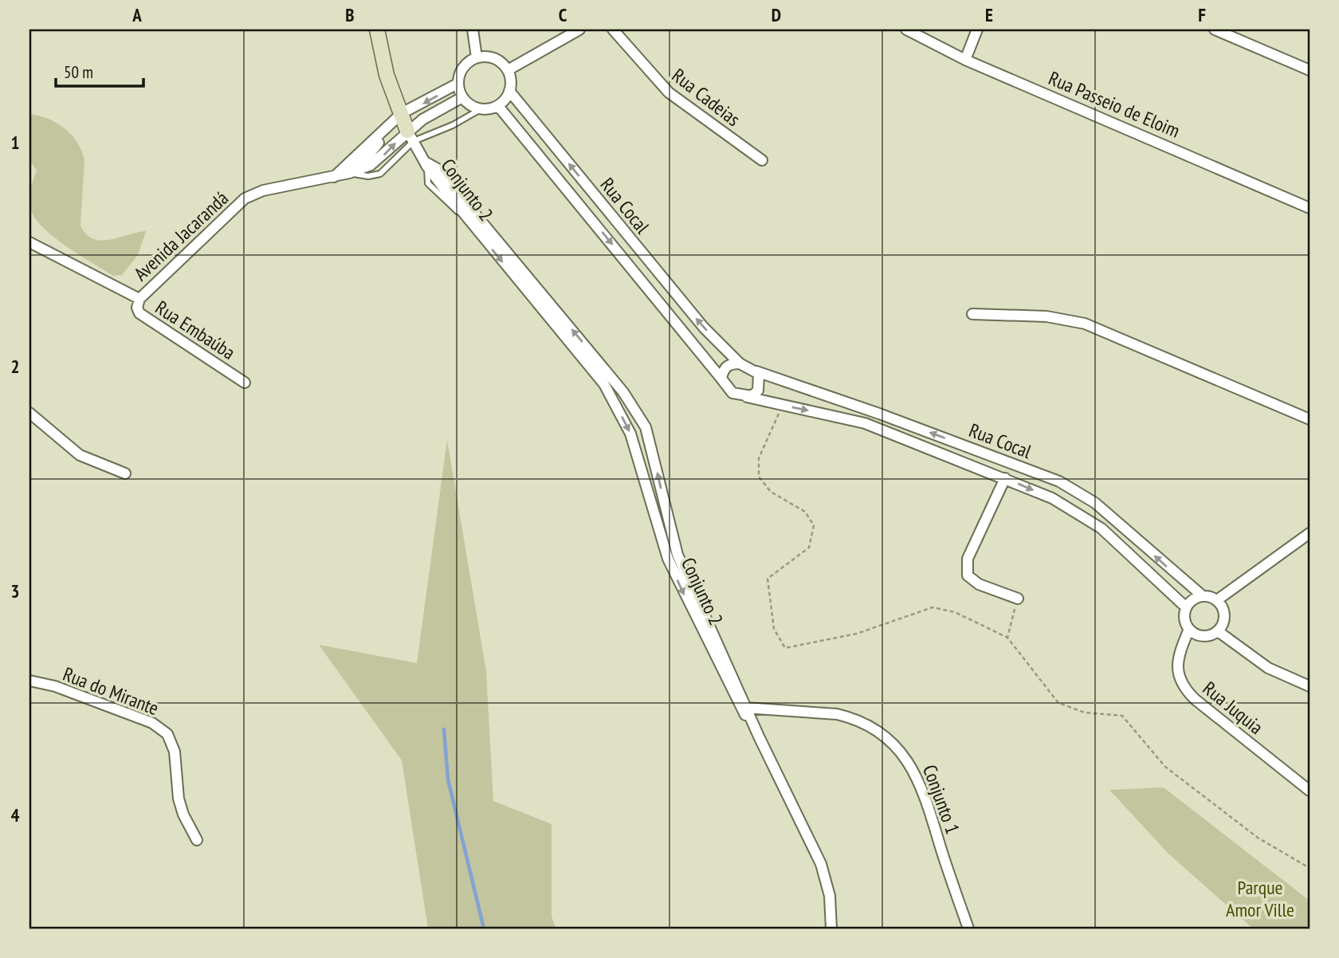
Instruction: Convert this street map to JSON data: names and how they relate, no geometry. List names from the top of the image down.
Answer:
{
  "streets": {
    "street": [
      "Rua Cadeias",
      "Rua Passeio de Eloim",
      "Conjunto 2",
      "Rua Cocal",
      "Avenida Jacarandá",
      "Rua Embaúba",
      "Rua do Mirante",
      "Rua Juquia",
      "Conjunto 1"
    ]
  },
  "crossings": [
    ["Conjunto 2", "Avenida Jacarandá"],
    ["Conjunto 2", "Conjunto 1"],
    ["Rua Cocal", "Avenida Jacarandá"],
    ["Rua Cocal", "Rua Juquia"],
    ["Avenida Jacarandá", "Rua Embaúba"]
  ],
  "parks": ["Parque Amor Ville"],
  "scale_bar": "50 m",
  "grid": {
    "columns": [
      "A",
      "B",
      "C",
      "D",
      "E",
      "F"
    ],
    "rows": [
      "1",
      "2",
      "3",
      "4"
    ]
  }
}
